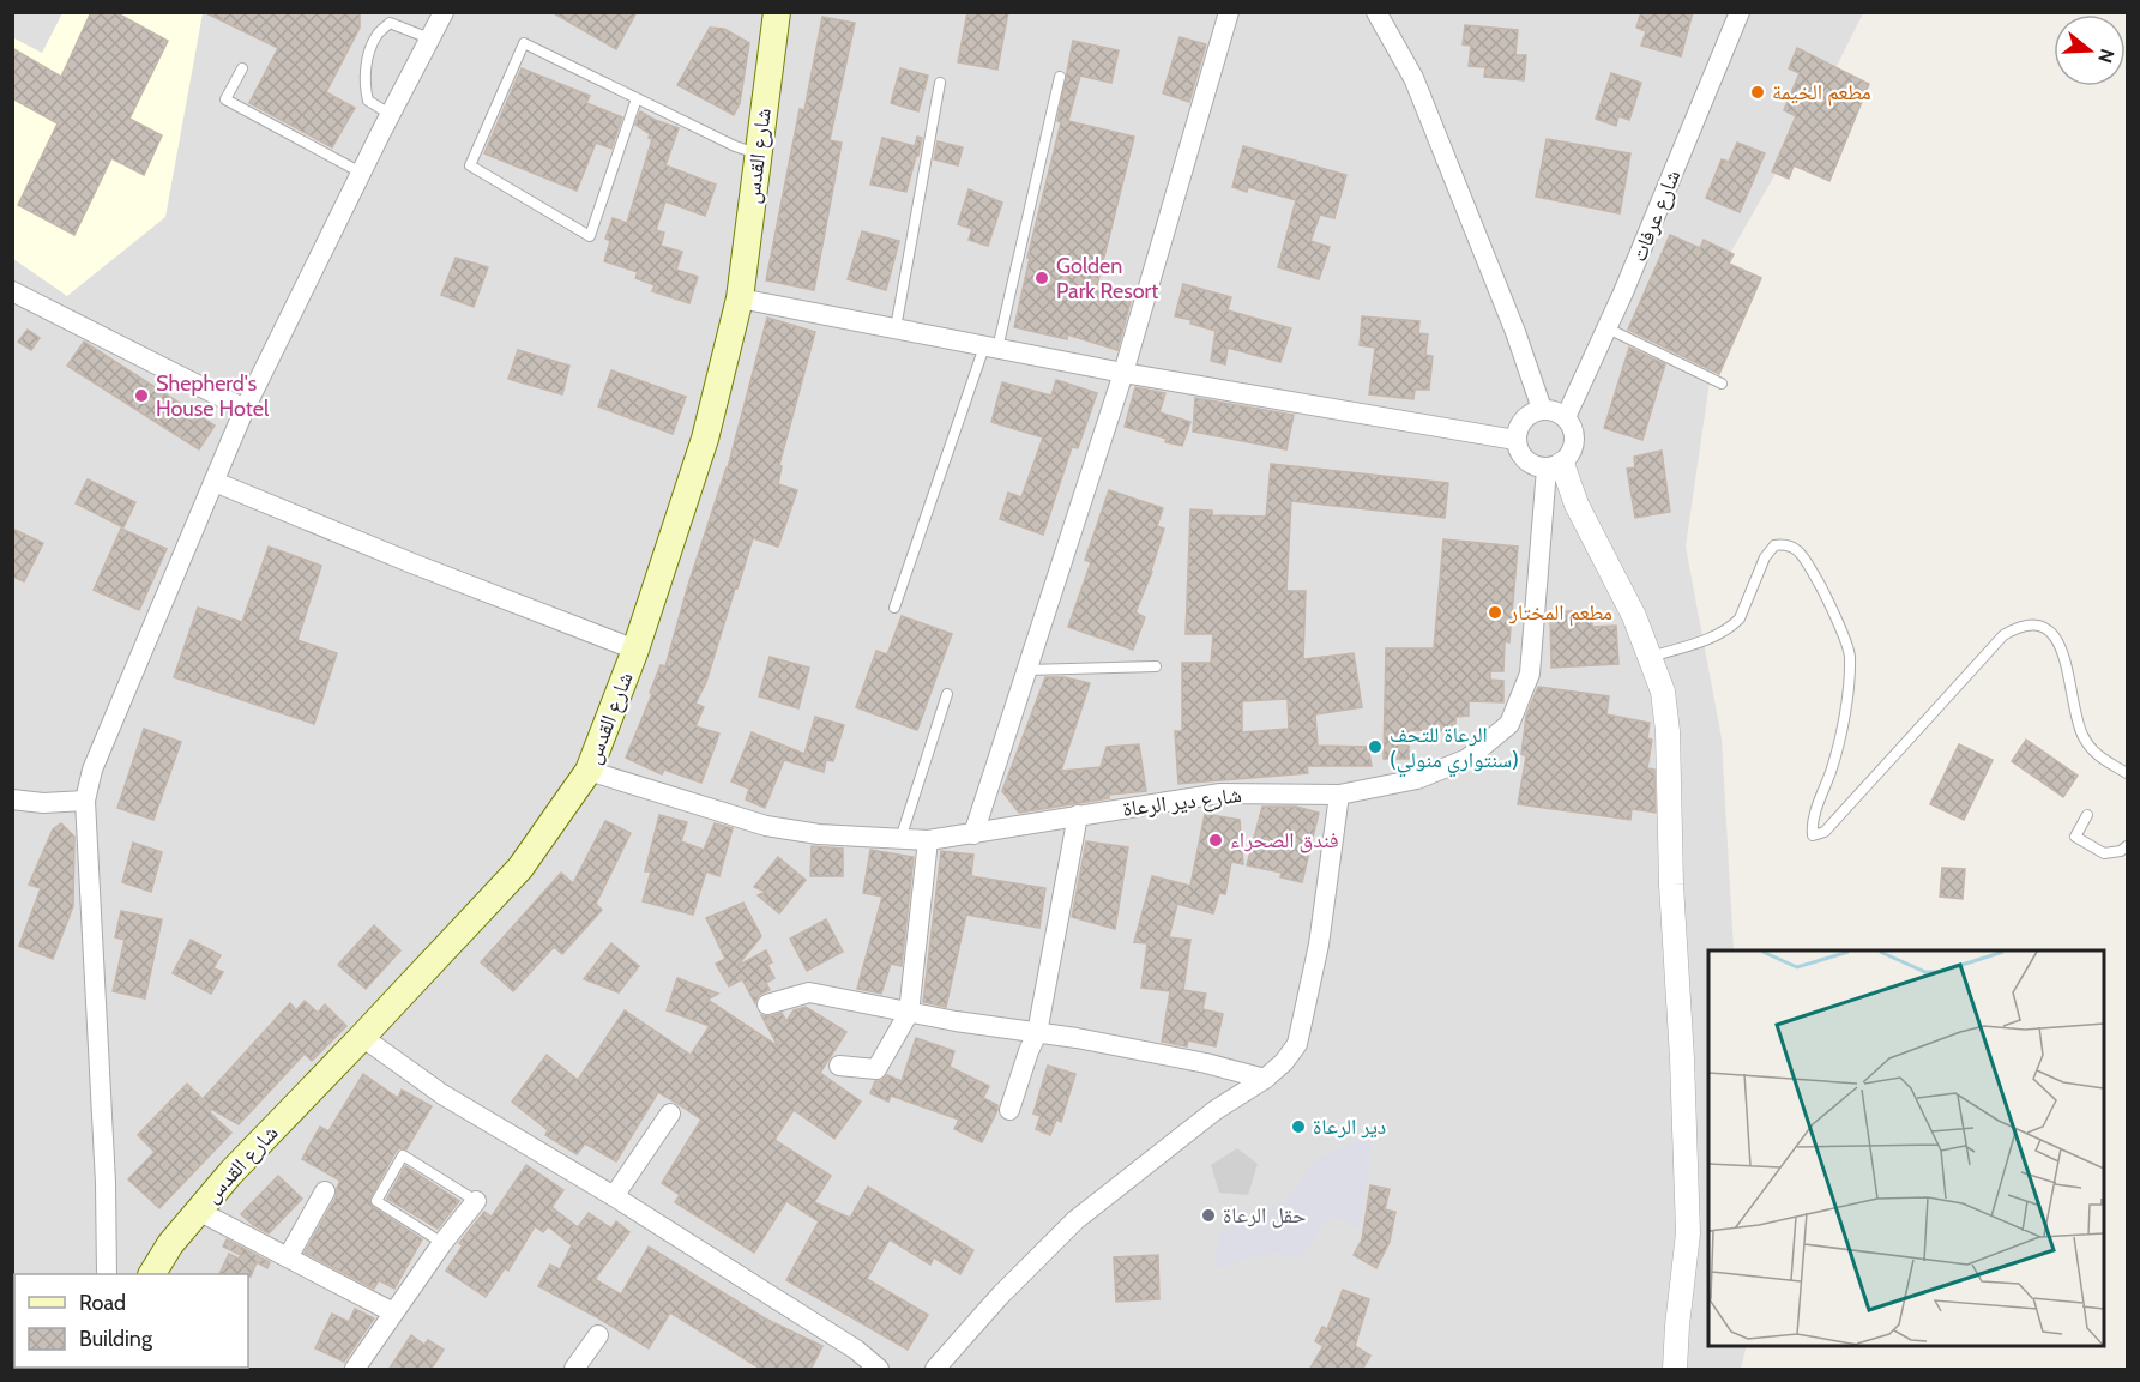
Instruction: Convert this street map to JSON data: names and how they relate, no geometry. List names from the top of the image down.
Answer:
{
  "streets": {
    "main road": ["شارع القدس"],
    "street": ["شارع عرفات", "شارع دير الرعاة"]
  },
  "crossings": [
    ["شارع القدس", "شارع دير الرعاة"],
    ["شارع عرفات", "شارع دير الرعاة"]
  ],
  "places": [
    "مطعم الخيمة",
    "Golden Park Resort",
    "Shepherd's House Hotel",
    "مطعم المختار",
    "الرعاة للتحف (سنتواري منولي)",
    "فندق الصحراء",
    "دير الرعاة",
    "حقل الرعاة"
  ],
  "legend": ["Road", "Building"],
  "north": "right"
}
